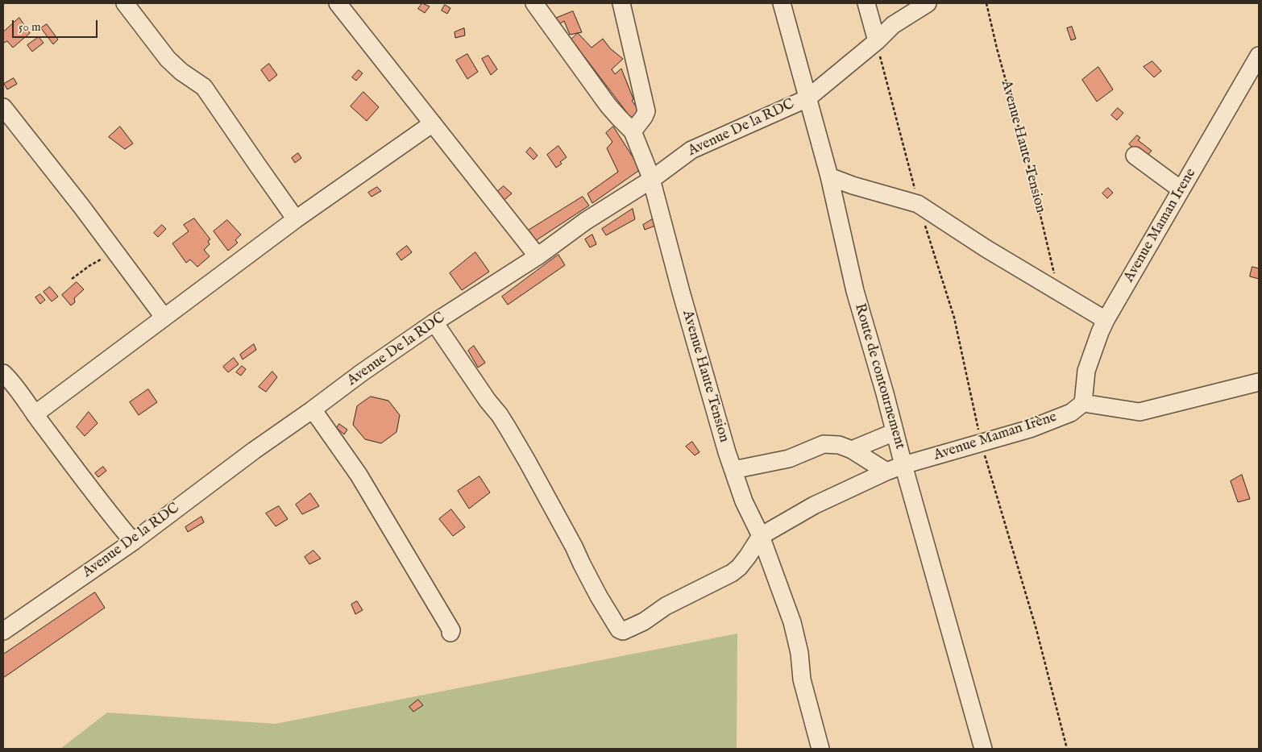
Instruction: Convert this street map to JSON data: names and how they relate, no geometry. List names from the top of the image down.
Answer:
{
  "streets": {
    "street": [
      "Avenue De la RDC",
      "Avenue Haute Tension",
      "Avenue Maman Irene",
      "Route de contournement",
      "Avenue Maman Irène"
    ]
  },
  "crossings": [
    ["Avenue De la RDC", "Avenue Haute Tension"],
    ["Avenue De la RDC", "Route de contournement"],
    ["Avenue Haute Tension", "Avenue Maman Irène"],
    ["Avenue Maman Irene", "Avenue Maman Irène"],
    ["Route de contournement", "Avenue Maman Irène"]
  ],
  "scale_bar": "50 m"
}
